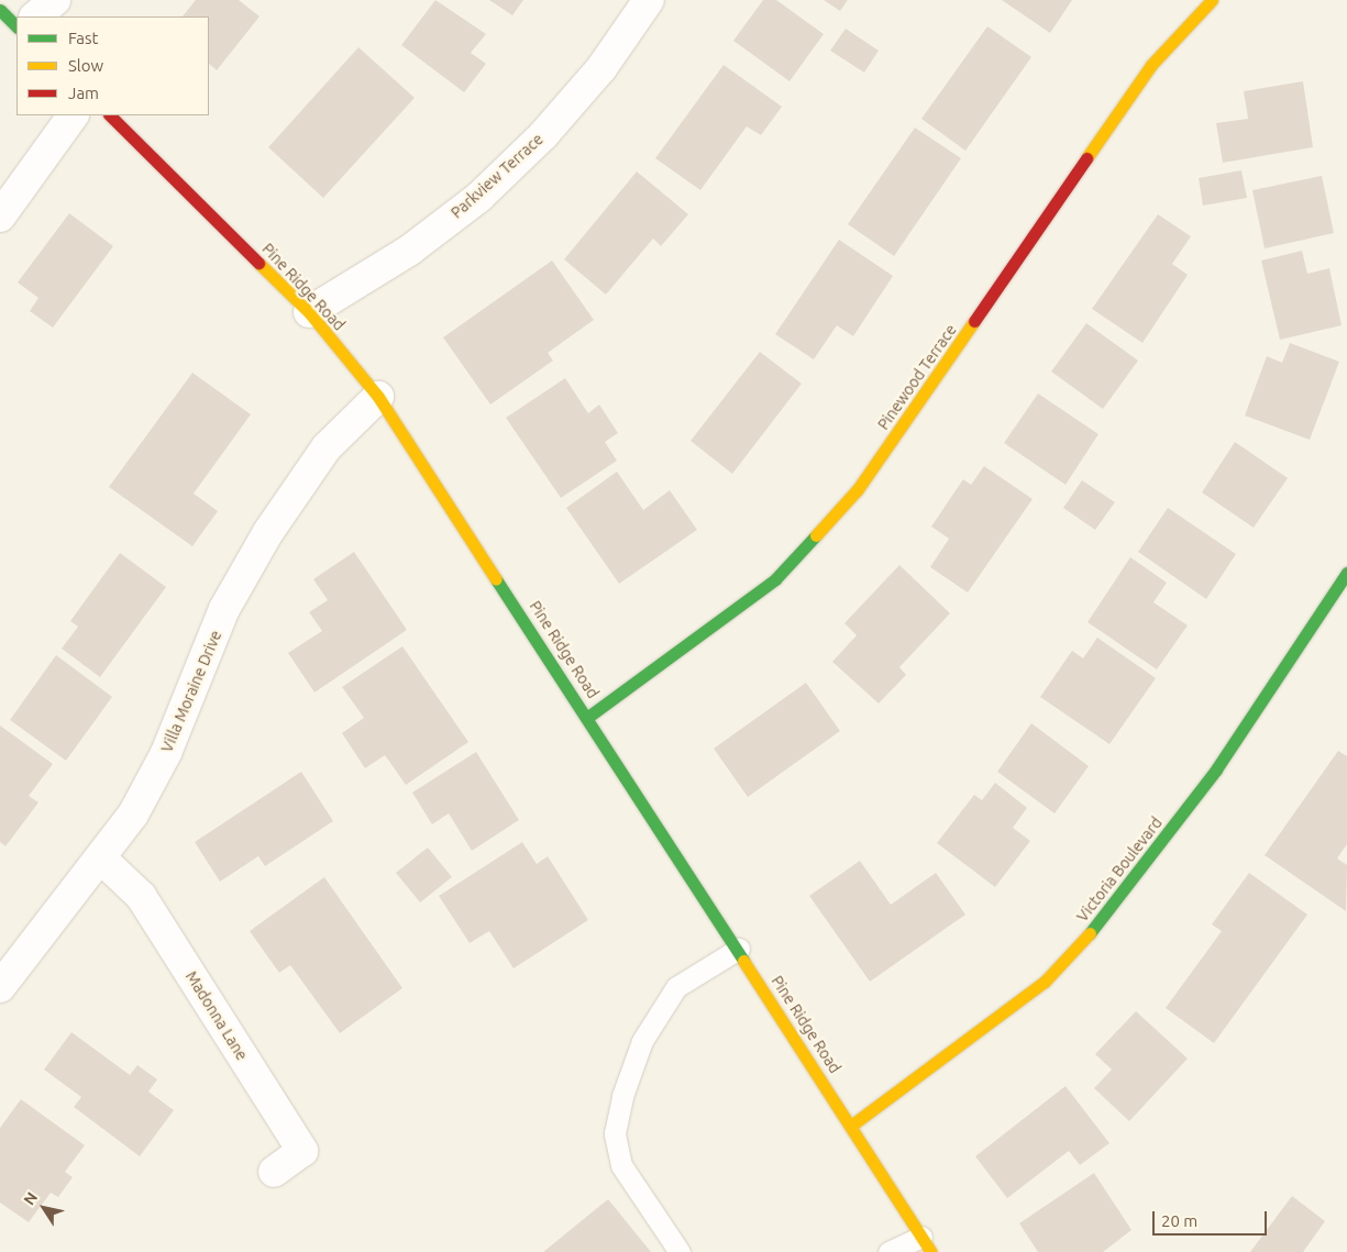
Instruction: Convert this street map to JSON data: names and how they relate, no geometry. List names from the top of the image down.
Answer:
{
  "streets": {
    "street": [
      "Parkview Terrace",
      "Pine Ridge Road",
      "Pinewood Terrace",
      "Villa Moraine Drive",
      "Victoria Boulevard",
      "Madonna Lane"
    ]
  },
  "crossings": [
    ["Parkview Terrace", "Pine Ridge Road"],
    ["Pine Ridge Road", "Pinewood Terrace"],
    ["Pine Ridge Road", "Villa Moraine Drive"],
    ["Pine Ridge Road", "Victoria Boulevard"],
    ["Villa Moraine Drive", "Madonna Lane"]
  ],
  "legend": ["Fast", "Slow", "Jam"],
  "scale_bar": "20 m",
  "north": "top left"
}
